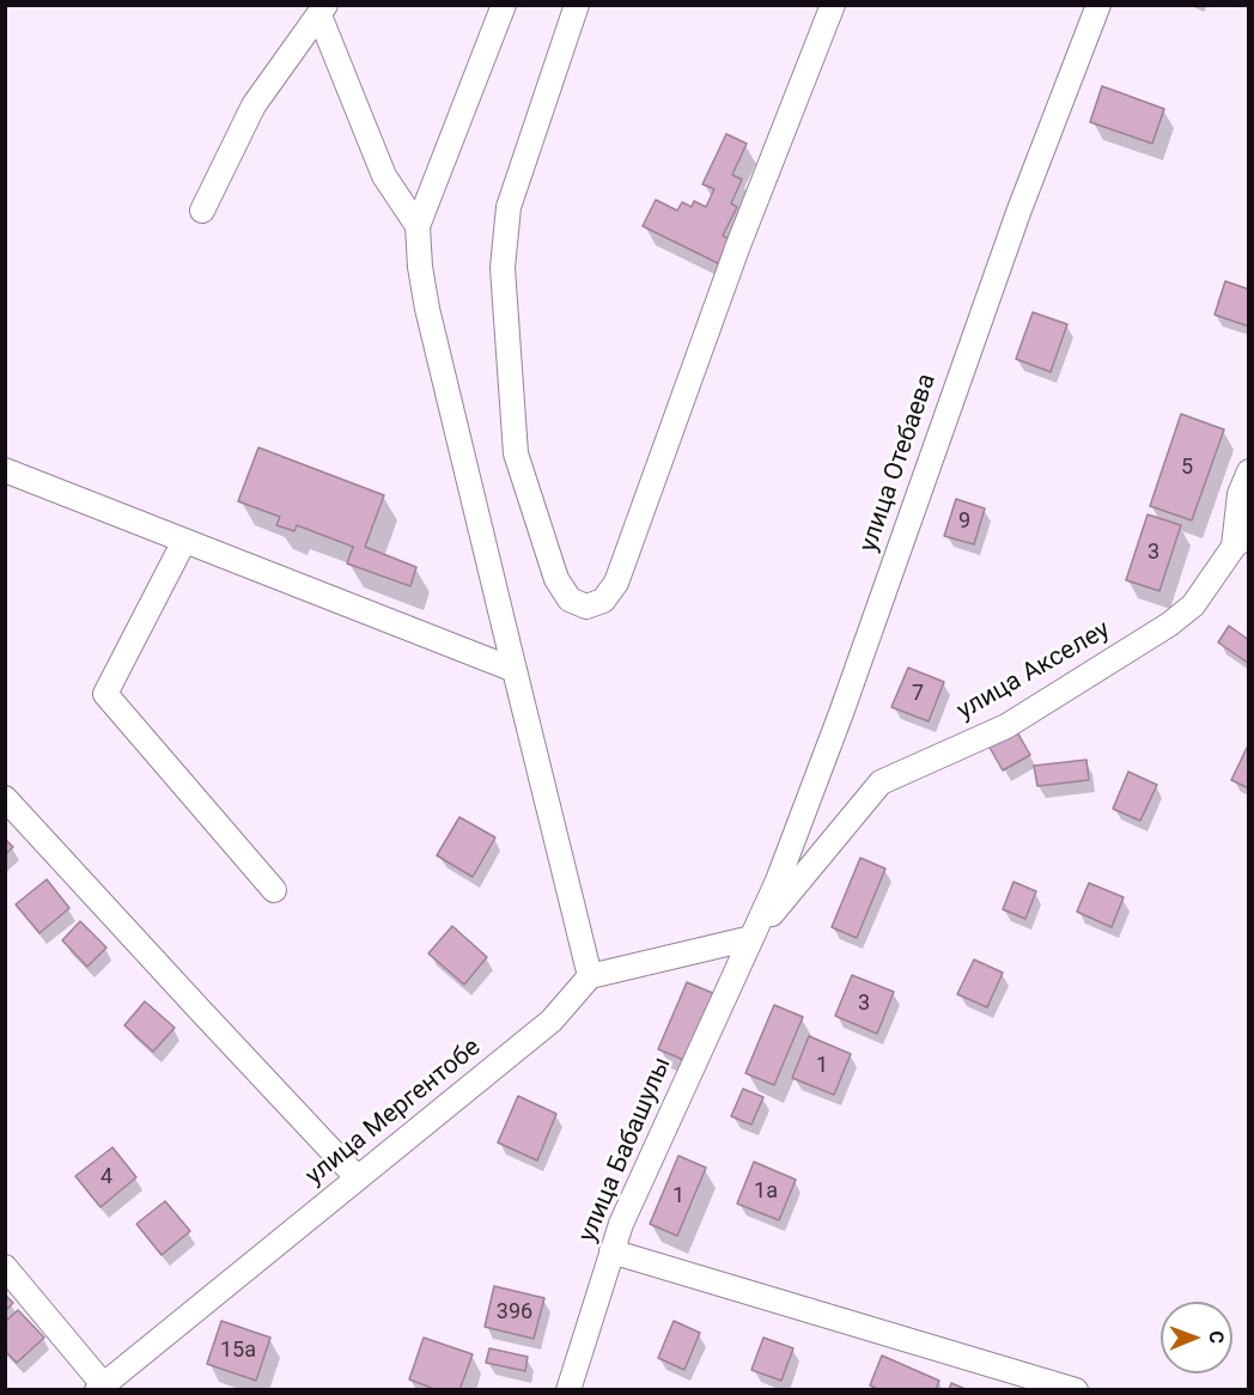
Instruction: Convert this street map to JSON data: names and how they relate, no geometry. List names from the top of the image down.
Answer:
{
  "streets": {
    "street": [
      "улица Отебаева",
      "улица Акселеу",
      "улица Мергентобе",
      "улица Бабашулы"
    ]
  },
  "crossings": [
    ["улица Отебаева", "улица Акселеу"],
    ["улица Отебаева", "улица Бабашулы"],
    ["улица Акселеу", "улица Бабашулы"]
  ],
  "house_numbers": [
    "5",
    "9",
    "3",
    "7",
    "3",
    "1",
    "4",
    "1а",
    "1",
    "396",
    "15а"
  ],
  "north": "right"
}
